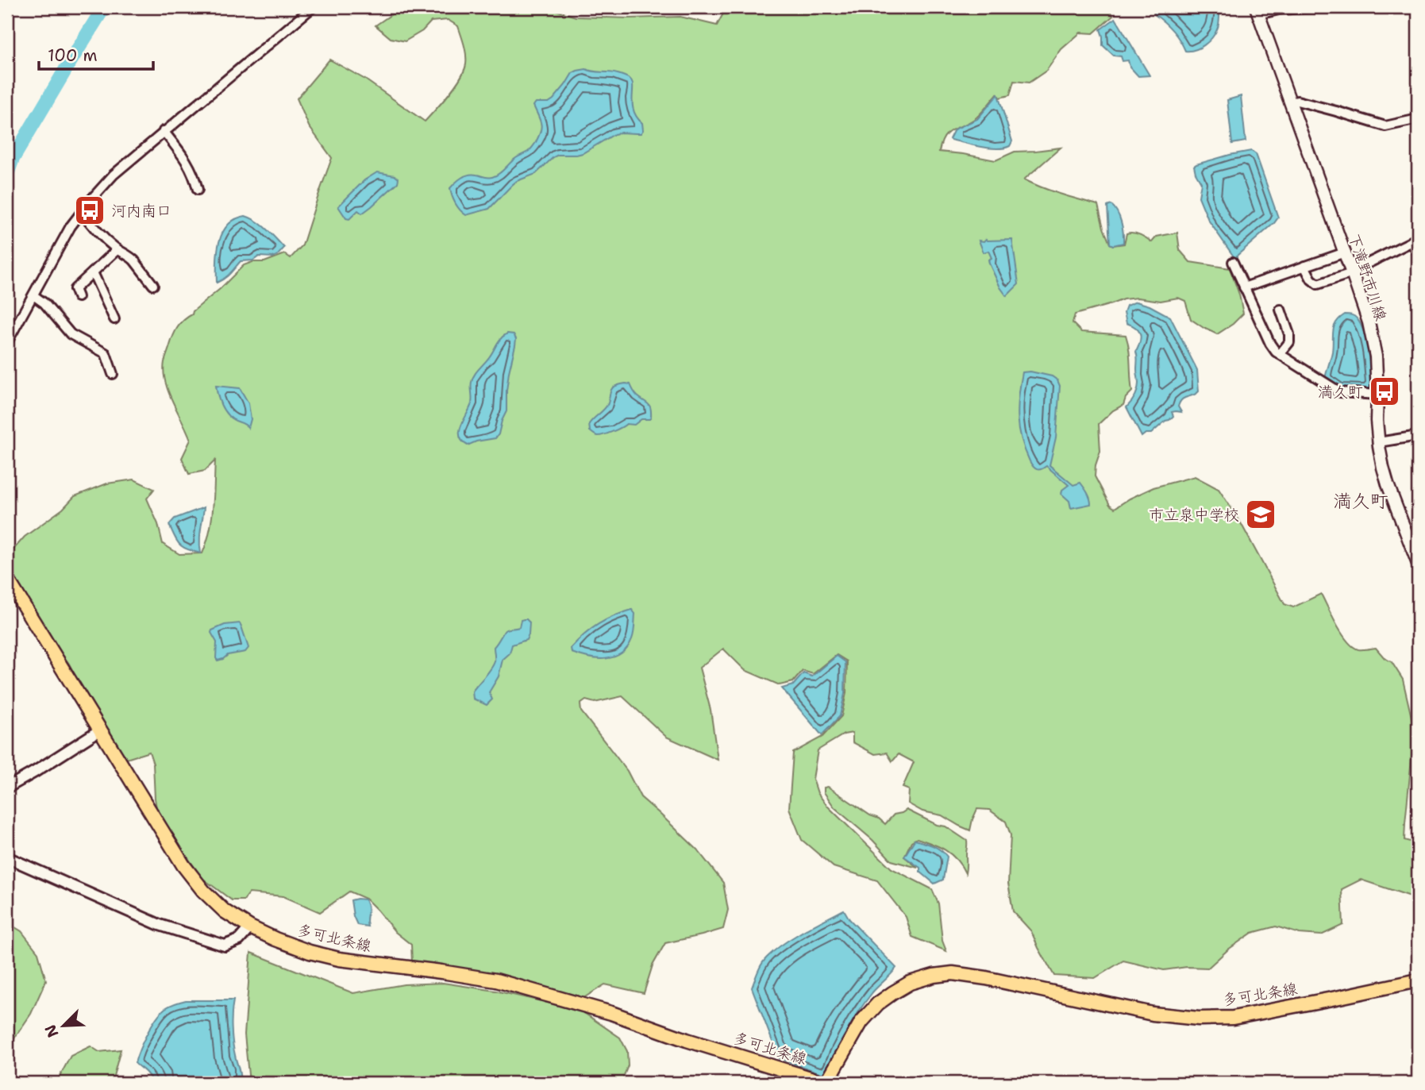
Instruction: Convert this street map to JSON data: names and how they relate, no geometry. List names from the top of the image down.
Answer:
{
  "streets": {
    "main road": ["下滝野市川線", "多可北条線"]
  },
  "districts": ["満久町"],
  "places": {
    "bus stop": ["河内南口", "満久町"],
    "school or university": ["市立泉中学校"]
  },
  "scale_bar": "100 m",
  "north": "bottom left"
}
